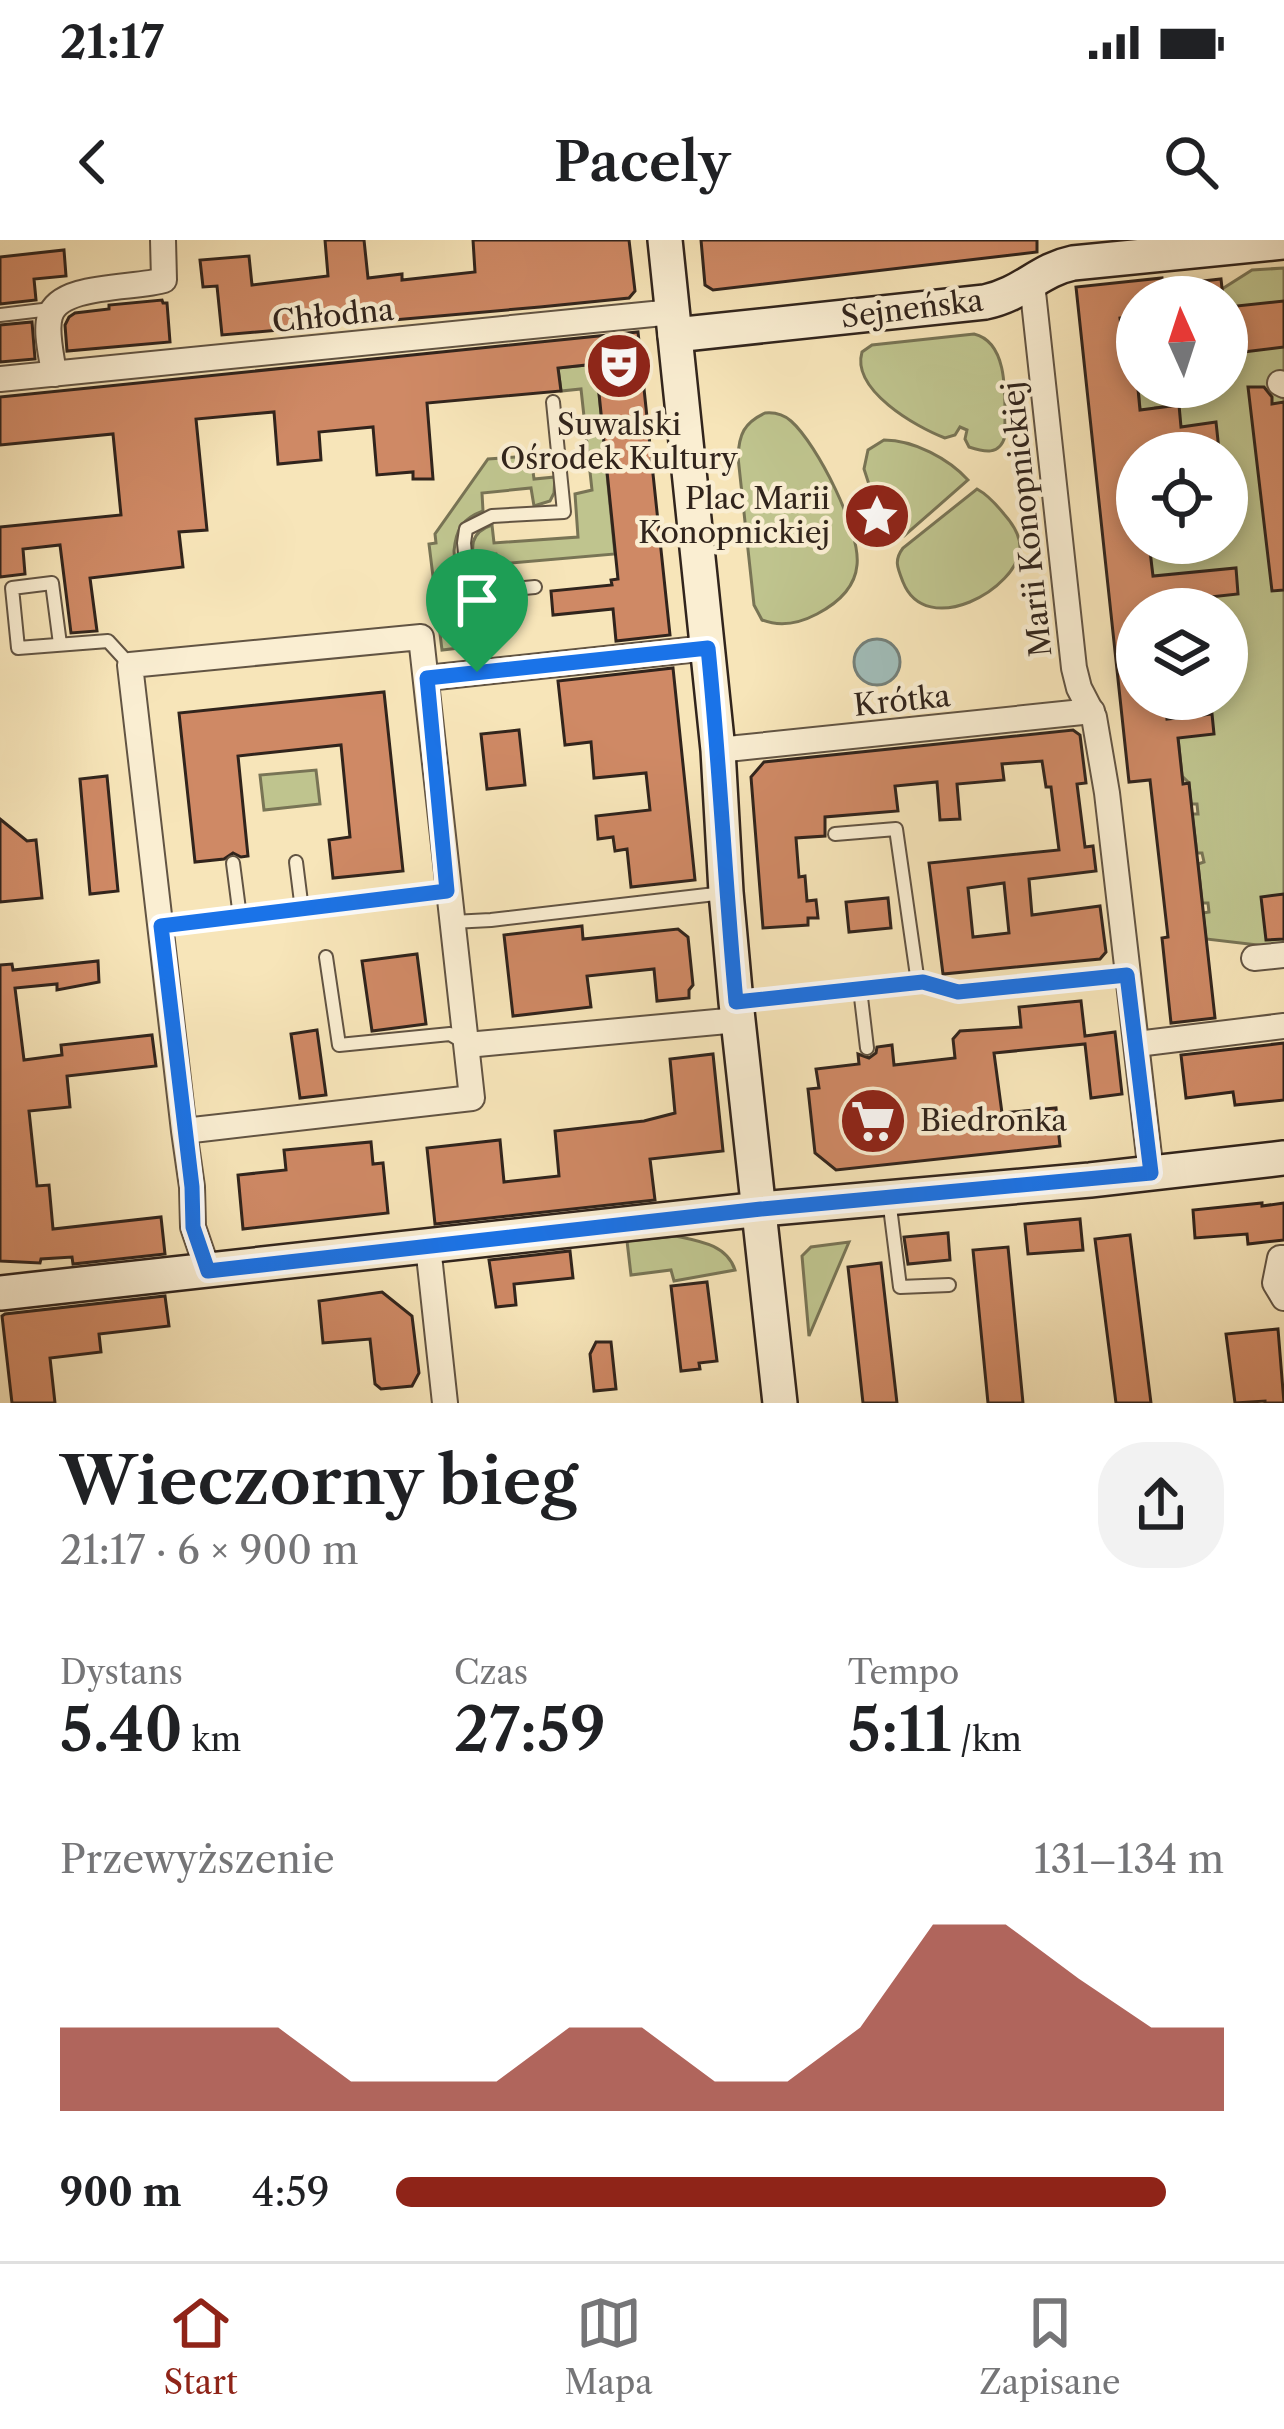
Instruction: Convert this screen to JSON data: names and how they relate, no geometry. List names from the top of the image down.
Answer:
{
  "streets": {
    "street": [
      "Sejneńska",
      "Chłodna",
      "Marii Konopnickiej",
      "Krótka"
    ]
  },
  "crossings": [
    ["Sejneńska", "Chłodna"],
    ["Sejneńska", "Marii Konopnickiej"],
    ["Marii Konopnickiej", "Krótka"]
  ],
  "places": {
    "theatre": ["Suwalski Ośrodek Kultury"],
    "place": ["Plac Marii Konopnickiej"],
    "supermarket": ["Biedronka"]
  },
  "north": "top",
  "page": {
    "status": "21:17",
    "header": "Pacely",
    "heading": ["Wieczorny bieg", "21:17 · 6 × 900 m"],
    "stats": [
      ["Dystans", "5.40 km"],
      ["Czas", "27:59"],
      ["Tempo", "5:11 /km"]
    ],
    "chart": ["Przewyższenie", "131–134 m"],
    "list": [
      {
        "name": "900 m",
        "note": "4:59"
      }
    ],
    "tabs": ["Start", "Mapa", "Zapisane"]
  }
}
